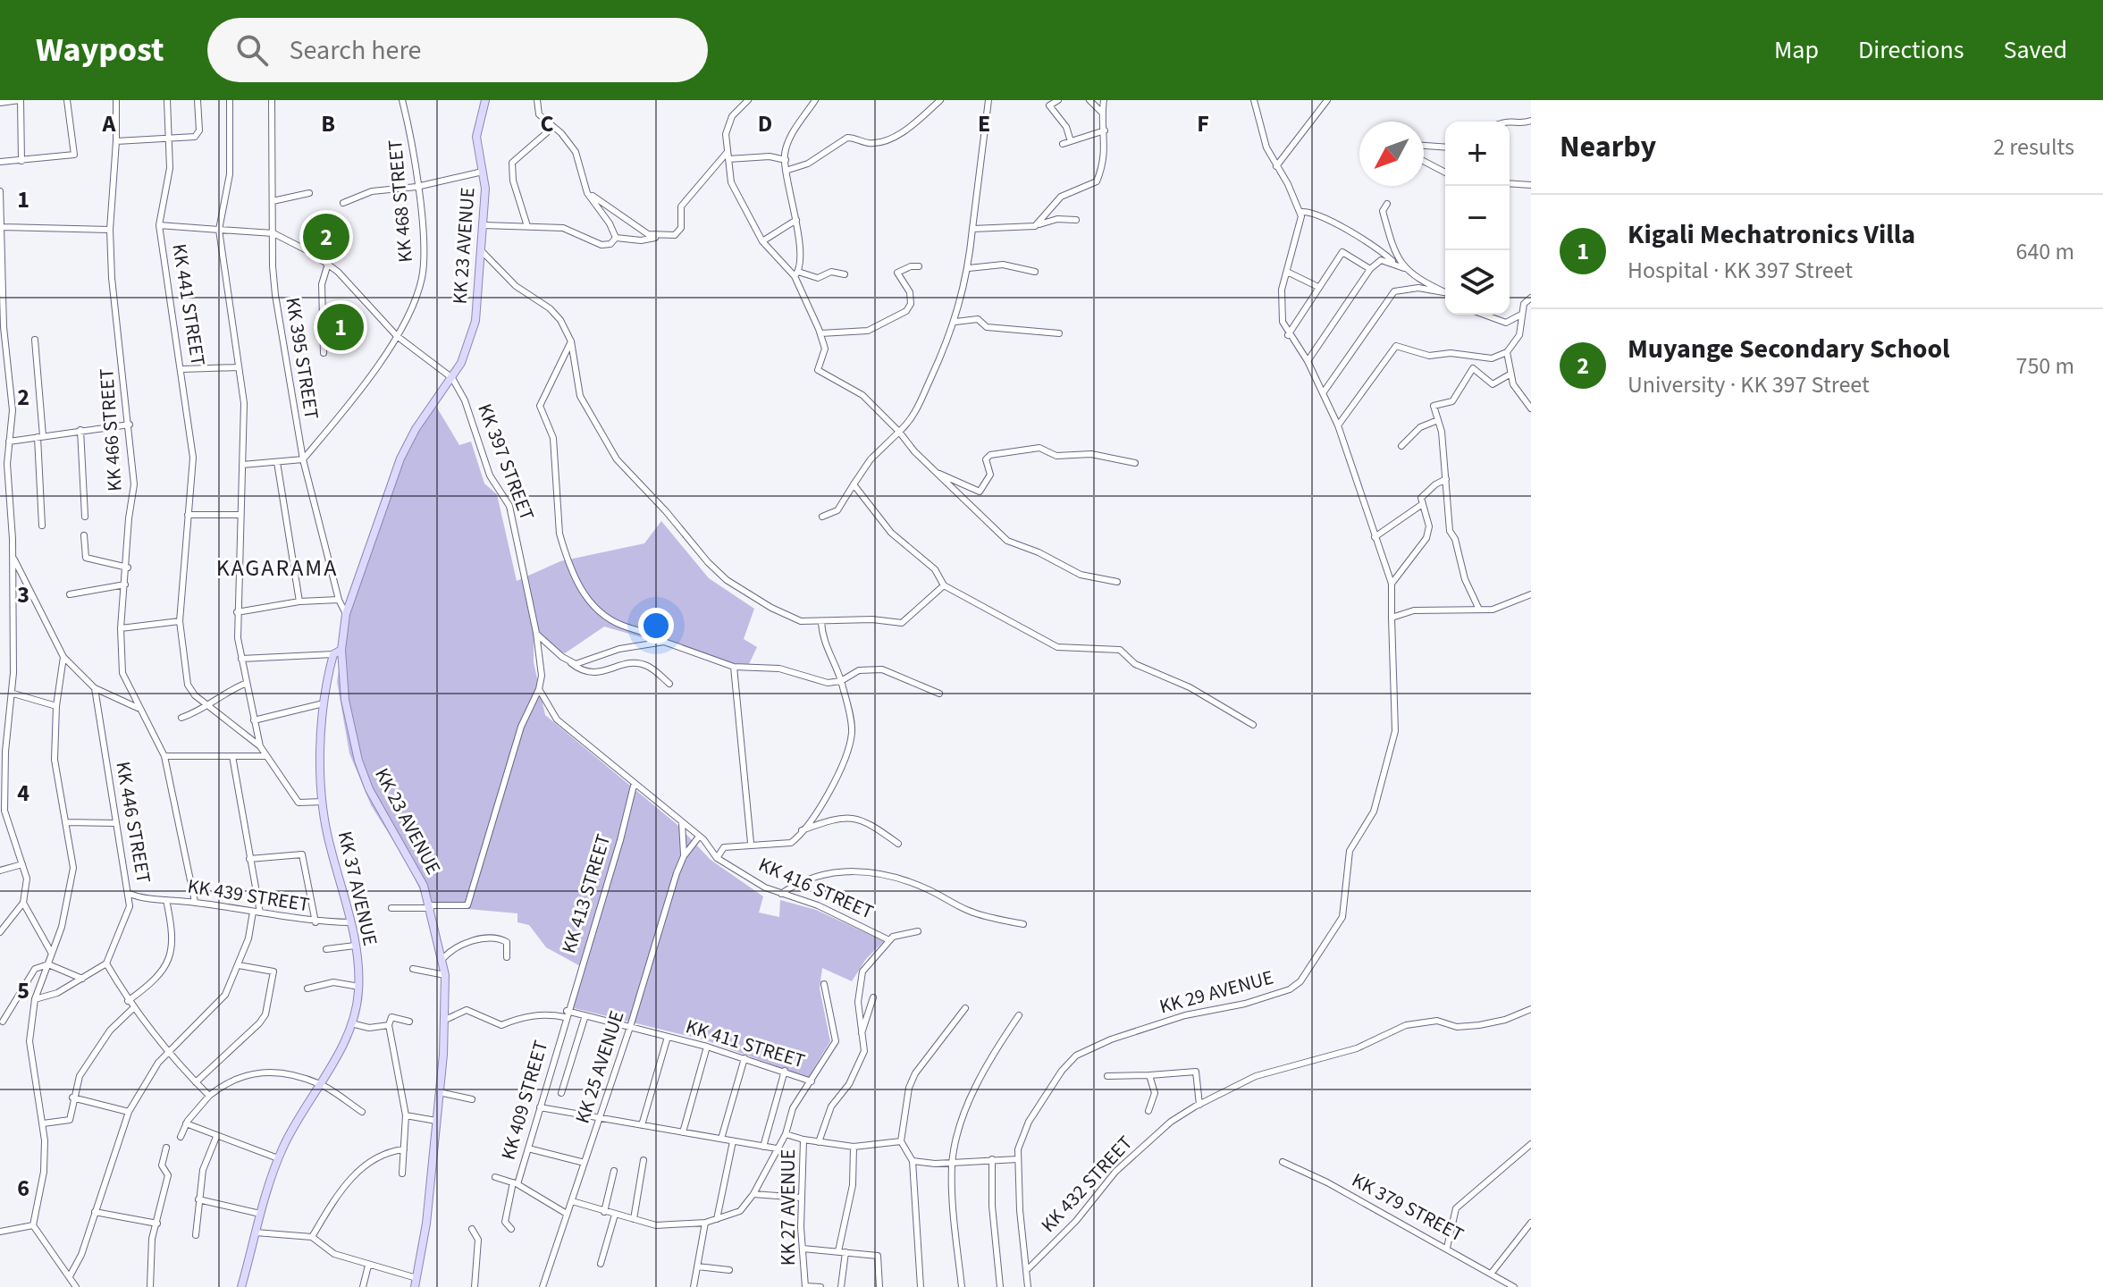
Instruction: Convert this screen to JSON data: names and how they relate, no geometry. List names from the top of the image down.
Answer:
{
  "streets": {
    "main road": ["KK 23 AVENUE", "KK 37 AVENUE"],
    "street": [
      "KK 468 STREET",
      "KK 441 STREET",
      "KK 395 STREET",
      "KK 466 STREET",
      "KK 397 STREET",
      "KK 446 STREET",
      "KK 416 STREET",
      "KK 413 STREET",
      "KK 439 STREET",
      "KK 29 AVENUE",
      "KK 411 STREET",
      "KK 25 AVENUE",
      "KK 409 STREET",
      "KK 432 STREET",
      "KK 27 AVENUE",
      "KK 379 STREET"
    ]
  },
  "crossings": [
    ["KK 468 STREET", "KK 395 STREET"],
    ["KK 468 STREET", "KK 397 STREET"],
    ["KK 23 AVENUE", "KK 395 STREET"],
    ["KK 23 AVENUE", "KK 397 STREET"],
    ["KK 23 AVENUE", "KK 37 AVENUE"],
    ["KK 23 AVENUE", "KK 411 STREET"],
    ["KK 441 STREET", "KK 397 STREET"],
    ["KK 441 STREET", "KK 37 AVENUE"],
    ["KK 395 STREET", "KK 397 STREET"],
    ["KK 466 STREET", "KK 439 STREET"],
    ["KK 446 STREET", "KK 439 STREET"],
    ["KK 37 AVENUE", "KK 439 STREET"],
    ["KK 416 STREET", "KK 25 AVENUE"],
    ["KK 413 STREET", "KK 411 STREET"],
    ["KK 413 STREET", "KK 409 STREET"],
    ["KK 29 AVENUE", "KK 432 STREET"],
    ["KK 411 STREET", "KK 25 AVENUE"],
    ["KK 411 STREET", "KK 409 STREET"],
    ["KK 25 AVENUE", "KK 409 STREET"]
  ],
  "districts": ["KAGARAMA"],
  "north": "bottom left",
  "page": {
    "header": "Waypost",
    "search": "Search here",
    "nav": ["Map", "Directions", "Saved"],
    "heading": ["Nearby", "2 results"],
    "map_buttons": ["+", "−"],
    "list": [
      {
        "mark": "1",
        "name": "Kigali Mechatronics Villa",
        "note": "Hospital · KK 397 Street",
        "value": "640 m"
      },
      {
        "mark": "2",
        "name": "Muyange Secondary School",
        "note": "University · KK 397 Street",
        "value": "750 m"
      }
    ],
    "pins": ["2", "1"]
  },
  "grid": {
    "columns": [
      "A",
      "B",
      "C",
      "D",
      "E",
      "F"
    ],
    "rows": [
      "1",
      "2",
      "3",
      "4",
      "5",
      "6"
    ]
  }
}
